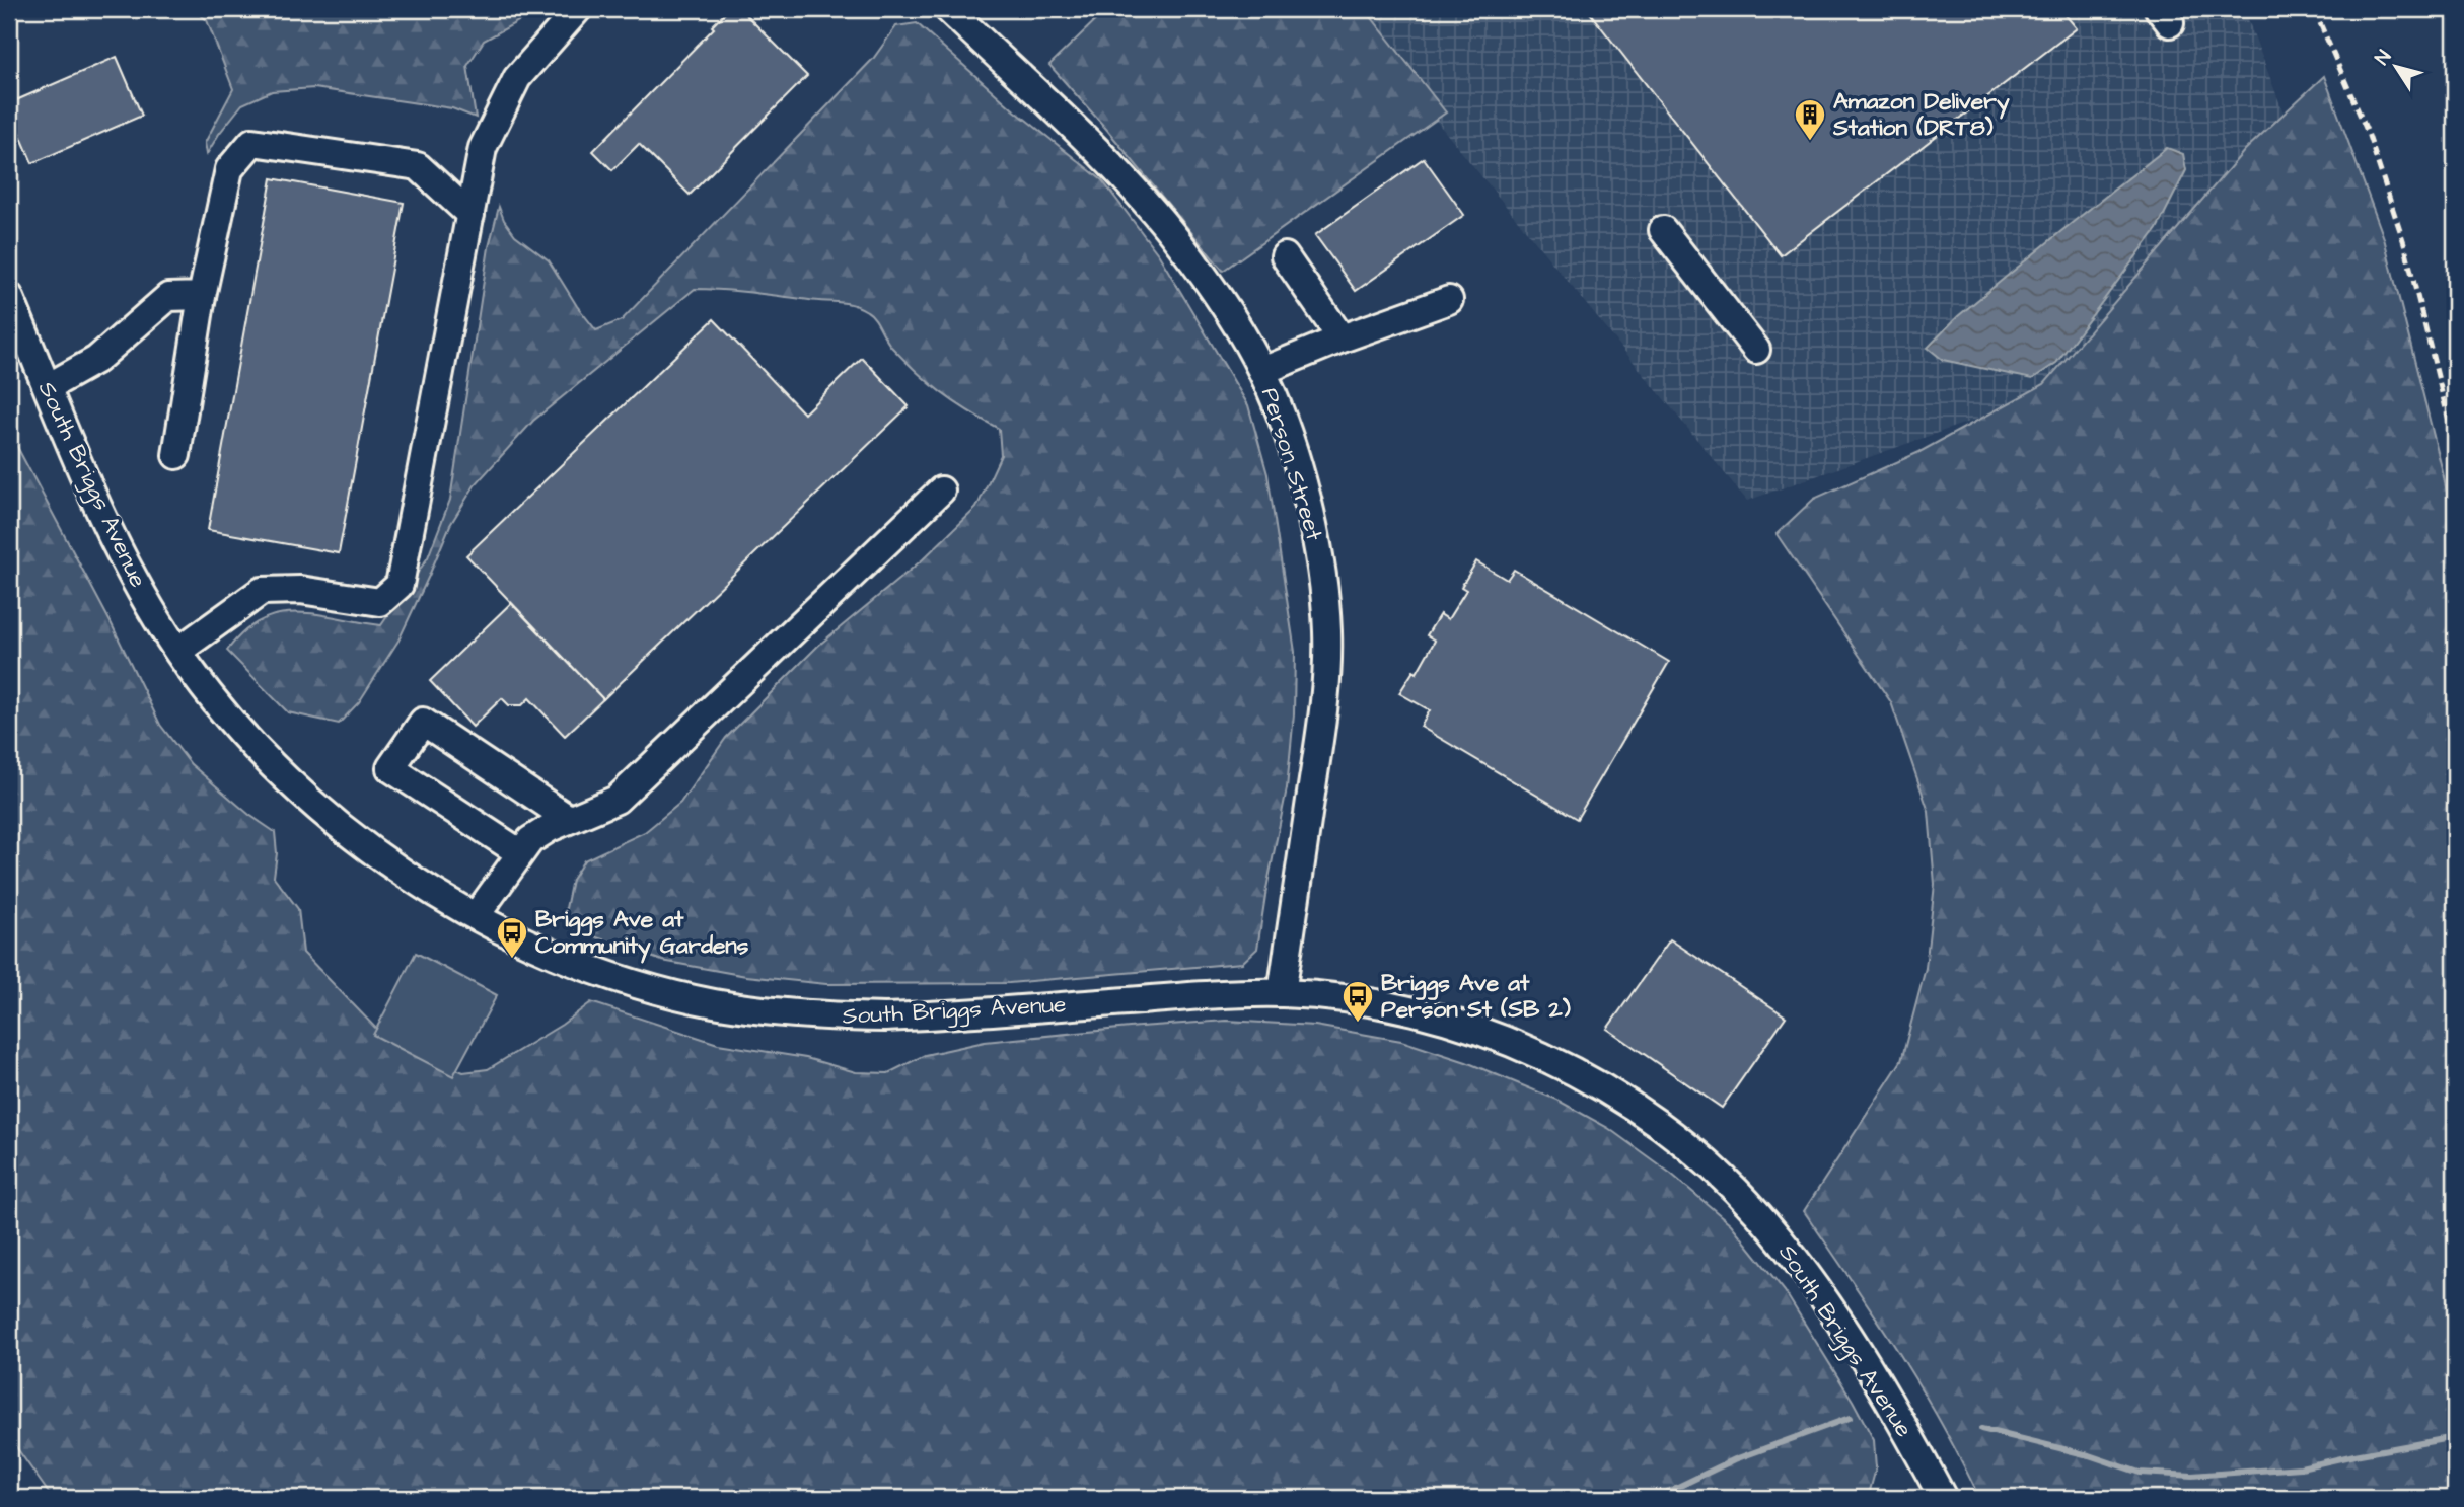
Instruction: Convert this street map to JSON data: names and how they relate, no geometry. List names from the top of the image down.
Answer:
{
  "streets": {
    "street": ["Person Street", "South Briggs Avenue"]
  },
  "crossings": [
    ["Person Street", "South Briggs Avenue"]
  ],
  "places": {
    "building": ["Amazon Delivery Station (DRT8)"],
    "bus stop": ["Briggs Ave at Community Gardens", "Briggs Ave at Person St (SB 2)"]
  },
  "north": "top left"
}
